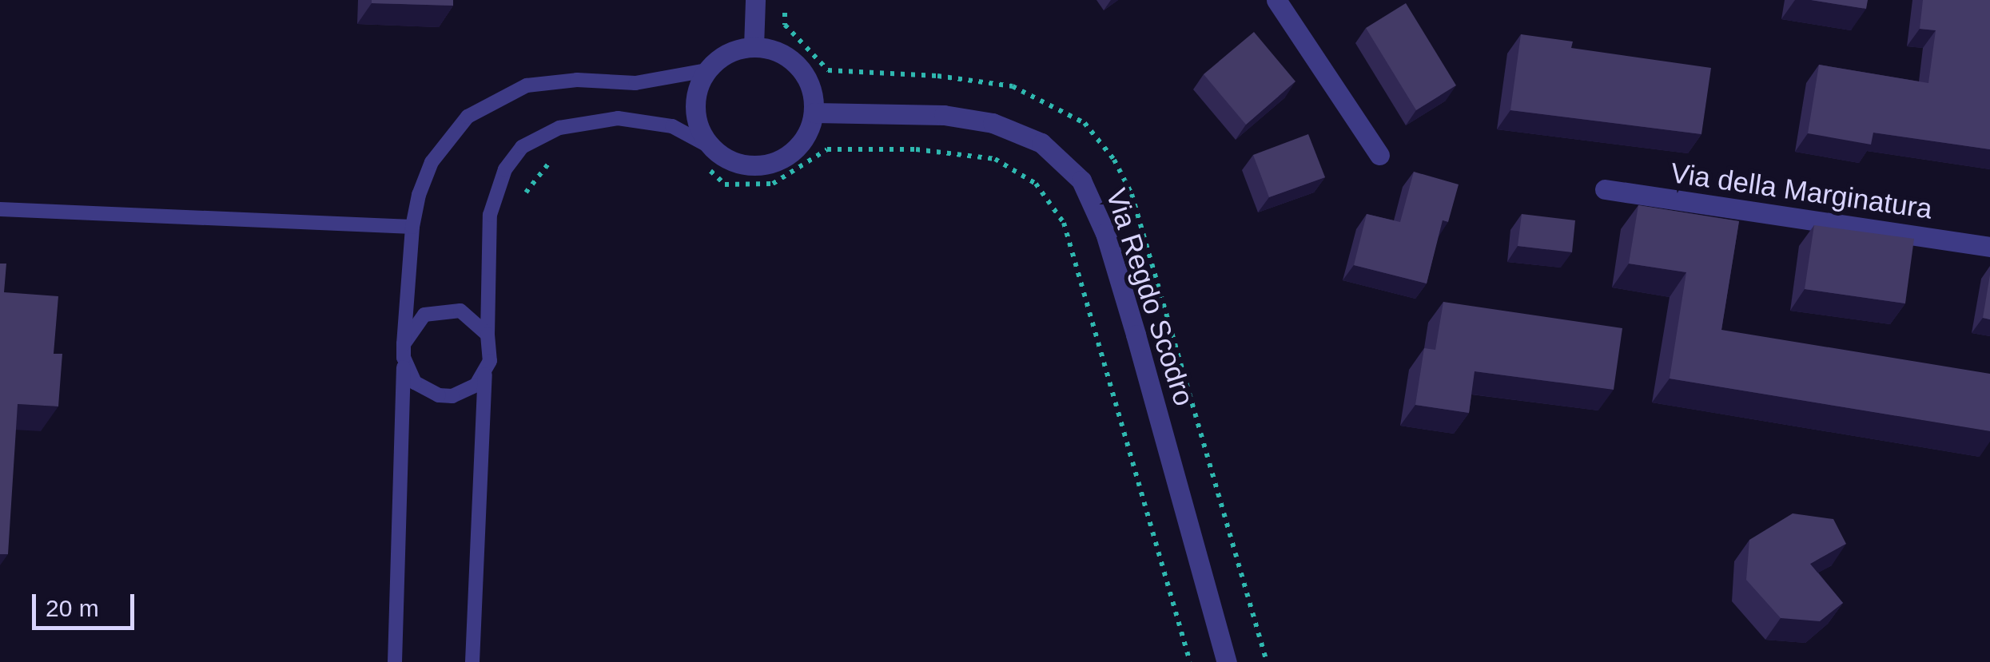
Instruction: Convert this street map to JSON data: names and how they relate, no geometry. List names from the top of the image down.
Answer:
{
  "streets": {
    "street": ["Via della Marginatura", "Via Regdo Scodro"]
  },
  "scale_bar": "20 m"
}
